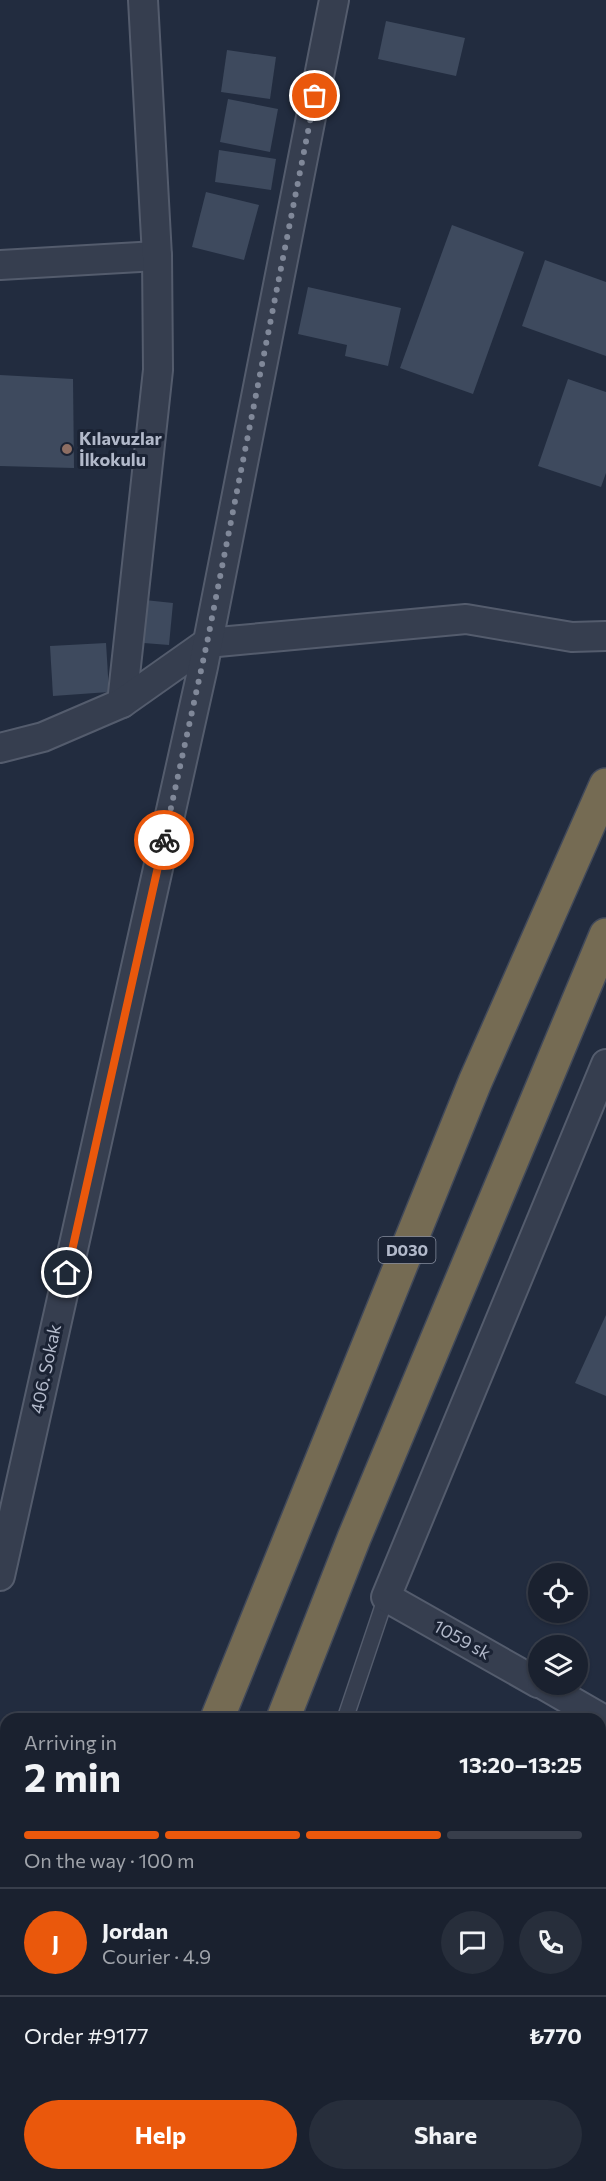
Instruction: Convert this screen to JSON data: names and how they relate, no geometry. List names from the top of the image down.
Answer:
{
  "streets": {
    "highway": ["D030"],
    "street": ["406. Sokak", "1059 sk"]
  },
  "places": ["Kılavuzlar İlkokulu"],
  "page": {
    "heading": ["2 min", "Arriving in", "13:20–13:25"],
    "panel": [
      "Jordan",
      "Courier · 4.9",
      "Order #9177",
      "₺770"
    ],
    "bar": "On the way · 100 m",
    "round": "J",
    "buttons": ["Help", "Share"]
  }
}
